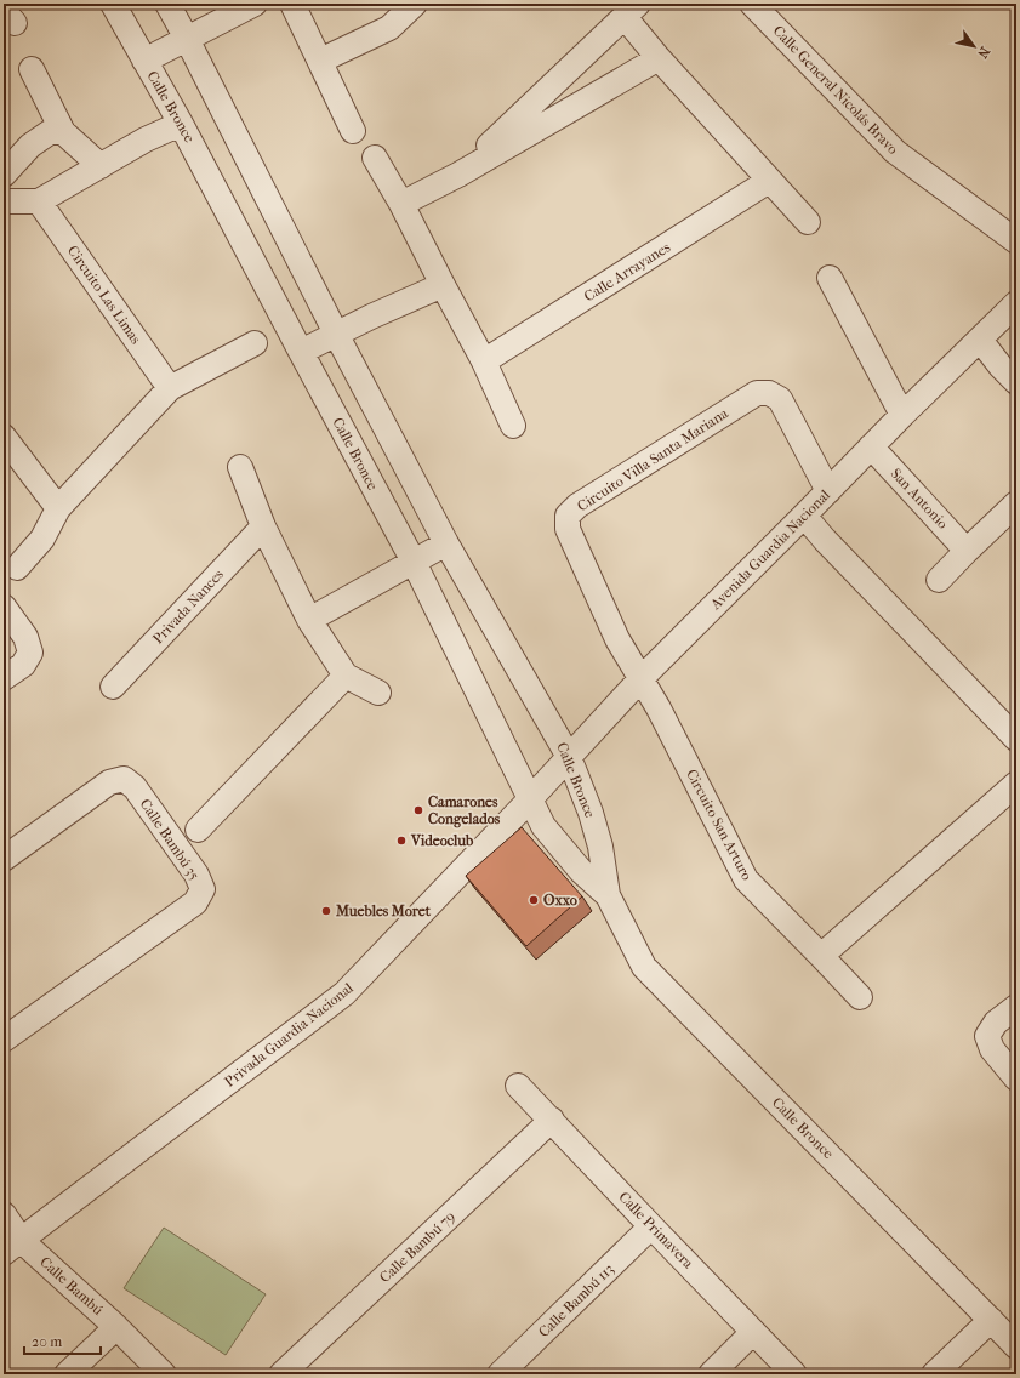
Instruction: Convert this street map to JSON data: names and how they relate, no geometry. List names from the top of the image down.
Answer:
{
  "streets": {
    "street": [
      "Calle General Nicolás Bravo",
      "Calle Bronce",
      "Calle Arrayanes",
      "Circuito Las Limas",
      "Circuito Villa Santa Mariana",
      "San Antonio",
      "Avenida Guardia Nacional",
      "Privada Nances",
      "Circuito San Arturo",
      "Calle Bambú 35",
      "Privada Guardia Nacional",
      "Calle Primavera",
      "Calle Bambú 79",
      "Calle Bambú",
      "Calle Bambú 113"
    ]
  },
  "crossings": [
    ["Calle Bronce", "Avenida Guardia Nacional"],
    ["Calle Bronce", "Privada Guardia Nacional"],
    ["Circuito Villa Santa Mariana", "Avenida Guardia Nacional"],
    ["Circuito Villa Santa Mariana", "Circuito San Arturo"],
    ["San Antonio", "Avenida Guardia Nacional"],
    ["Avenida Guardia Nacional", "Circuito San Arturo"],
    ["Avenida Guardia Nacional", "Privada Guardia Nacional"],
    ["Privada Guardia Nacional", "Calle Bambú"],
    ["Calle Primavera", "Calle Bambú 79"],
    ["Calle Primavera", "Calle Bambú 113"]
  ],
  "places": [
    "Camarones Congelados",
    "Videoclub",
    "Oxxo",
    "Muebles Moret"
  ],
  "scale_bar": "20 m",
  "north": "bottom right"
}
